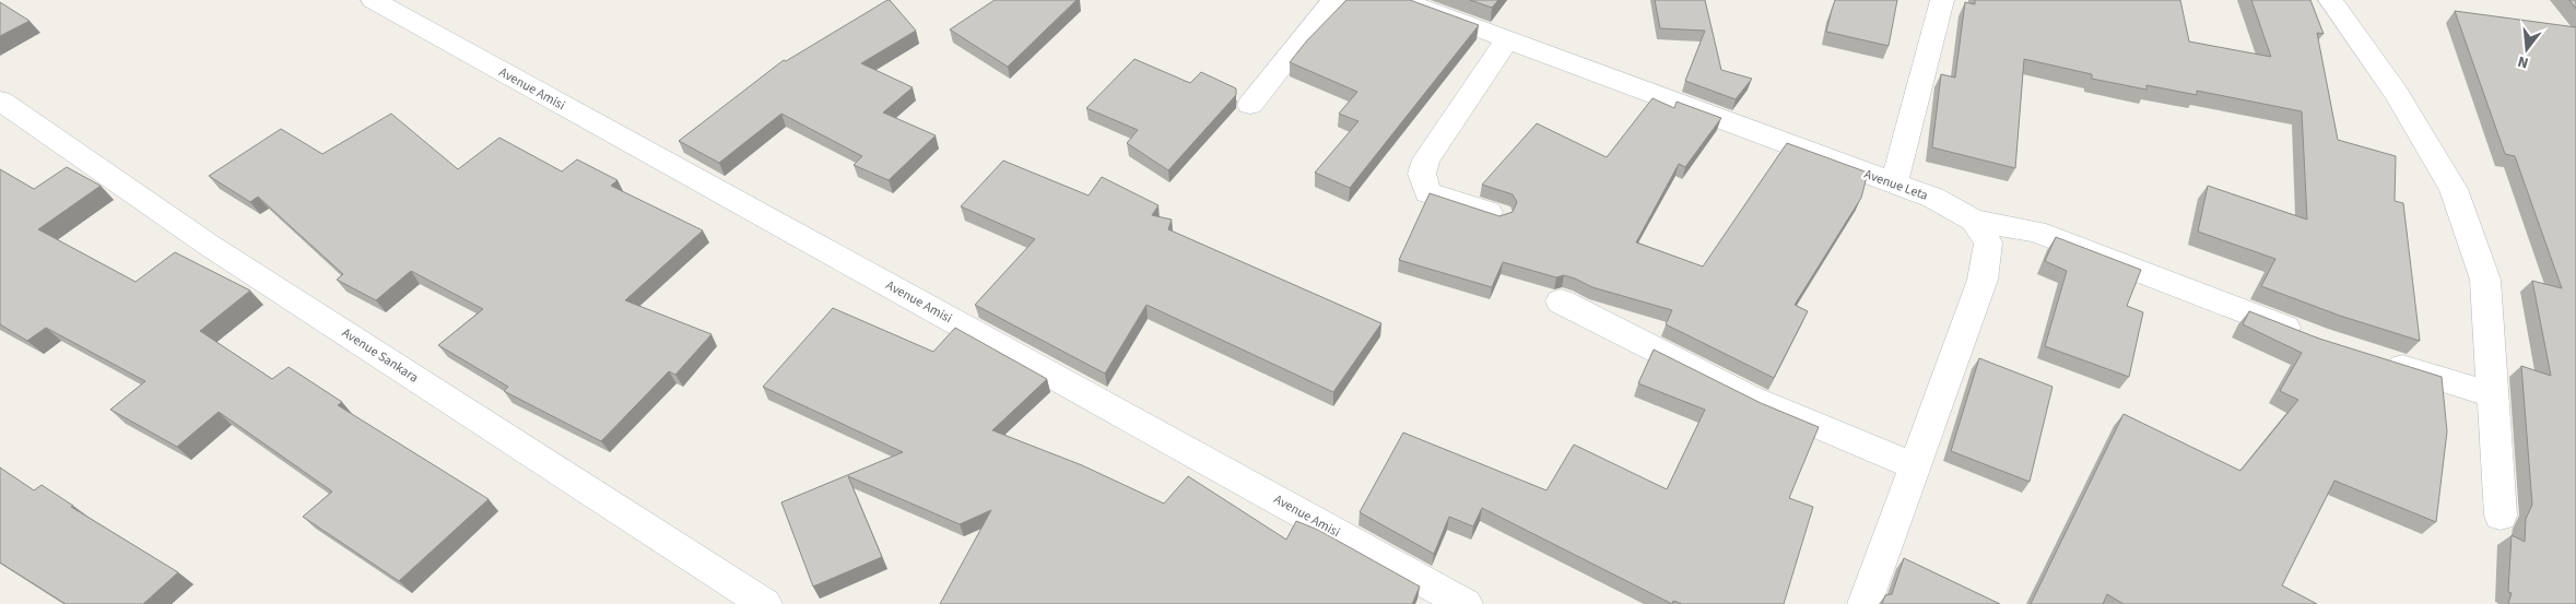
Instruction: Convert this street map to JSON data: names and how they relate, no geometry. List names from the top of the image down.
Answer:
{
  "streets": {
    "street": ["Avenue Amisi", "Avenue Leta", "Avenue Sankara"]
  },
  "north": "bottom"
}
